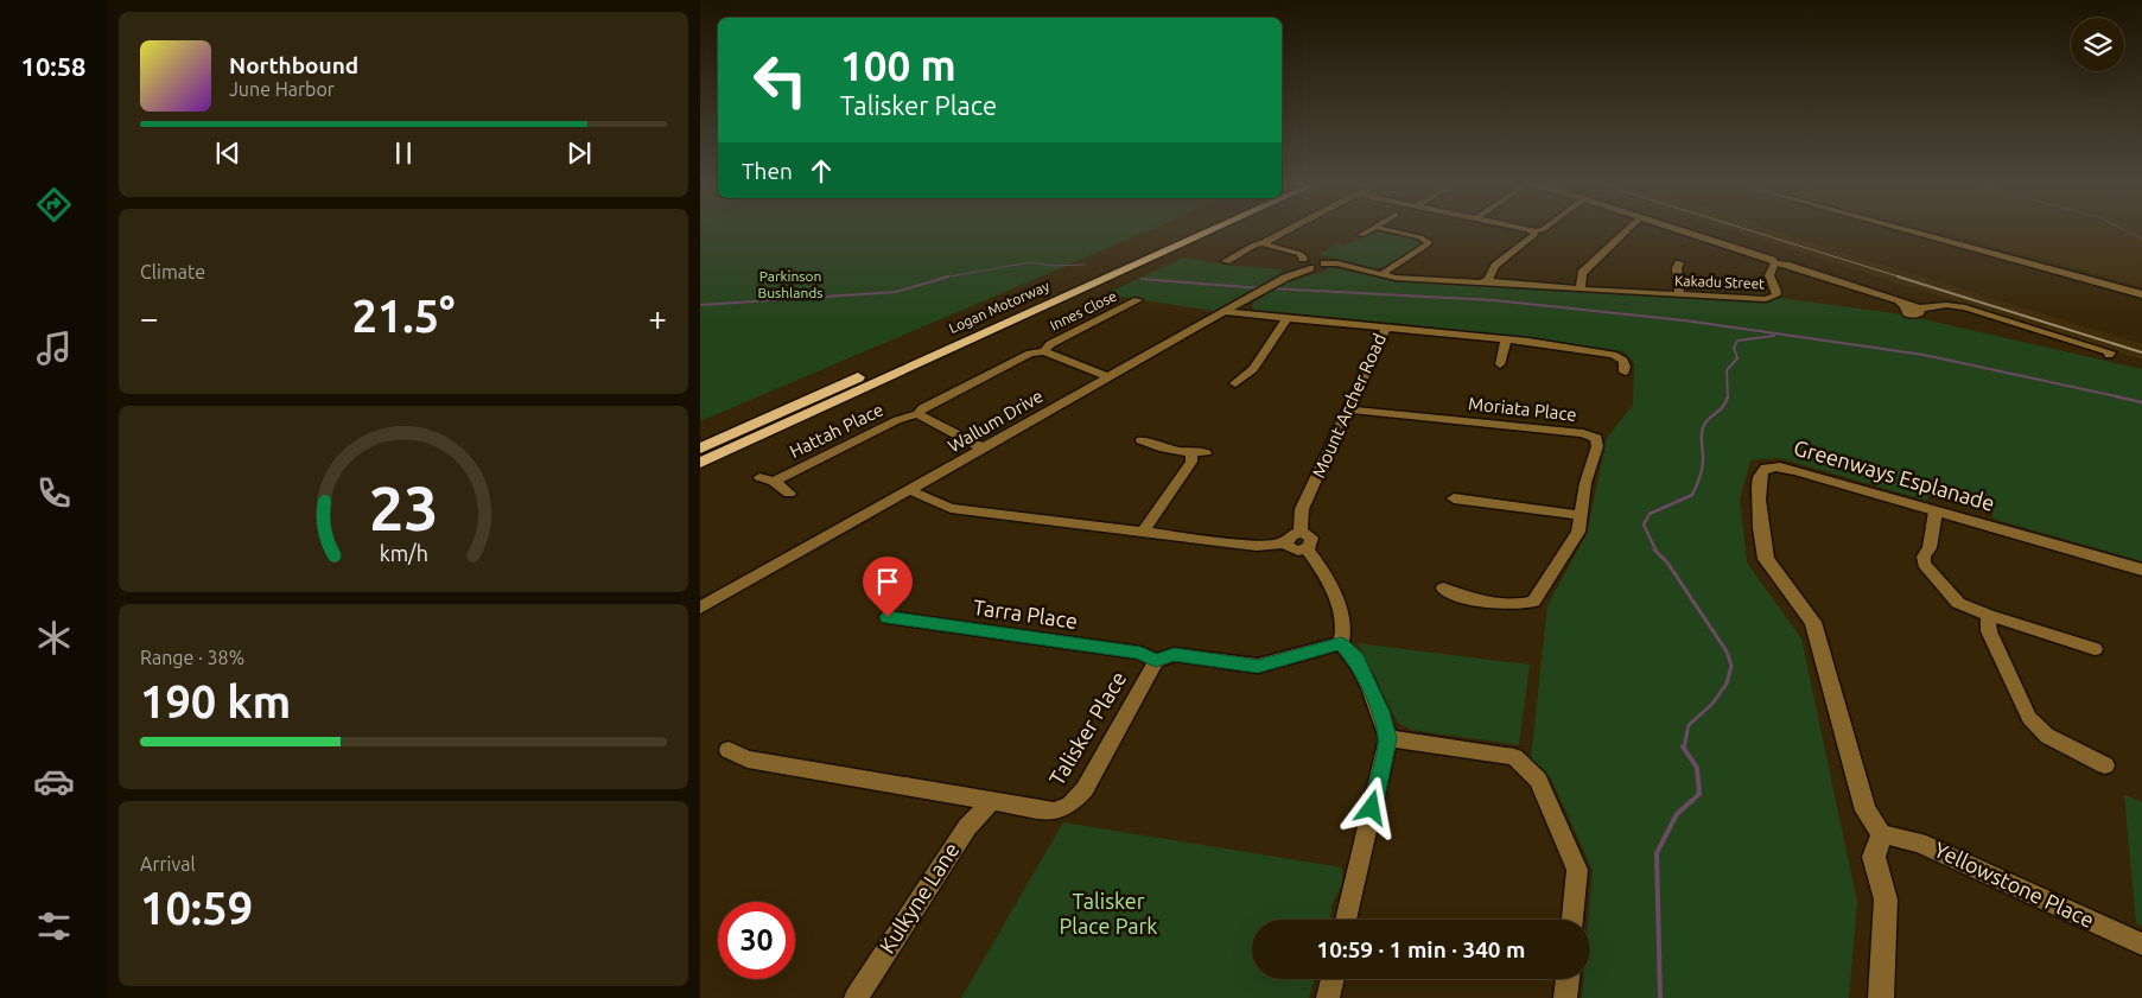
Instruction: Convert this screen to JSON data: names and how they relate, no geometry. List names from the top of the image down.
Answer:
{
  "streets": {
    "highway": ["Logan Motorway"],
    "street": [
      "Kakadu Street",
      "Innes Close",
      "Mount Archer Road",
      "Moriata Place",
      "Wallum Drive",
      "Hattah Place",
      "Greenways Esplanade",
      "Tarra Place",
      "Talisker Place",
      "Yellowstone Place",
      "Kulkyne Lane"
    ]
  },
  "crossings": [
    ["Kakadu Street", "Wallum Drive"],
    ["Innes Close", "Hattah Place"],
    ["Mount Archer Road", "Moriata Place"],
    ["Mount Archer Road", "Wallum Drive"],
    ["Greenways Esplanade", "Yellowstone Place"],
    ["Tarra Place", "Talisker Place"],
    ["Talisker Place", "Kulkyne Lane"]
  ],
  "parks": ["Parkinson Bushlands", "Talisker Place Park"],
  "page": {
    "tabs": "10:58",
    "turn": ["100 m", "Talisker Place"],
    "song": ["Northbound", "June Harbor"],
    "then": "Then",
    "tile": [
      "Climate",
      ["Range · 38%", "190 km"],
      ["Arrival", "10:59"]
    ],
    "heat": ["−", "21.5°", "+"],
    "limit": "30",
    "trip": "10:59 · 1 min · 340 m",
    "gauge": ["23", "km/h"]
  }
}
